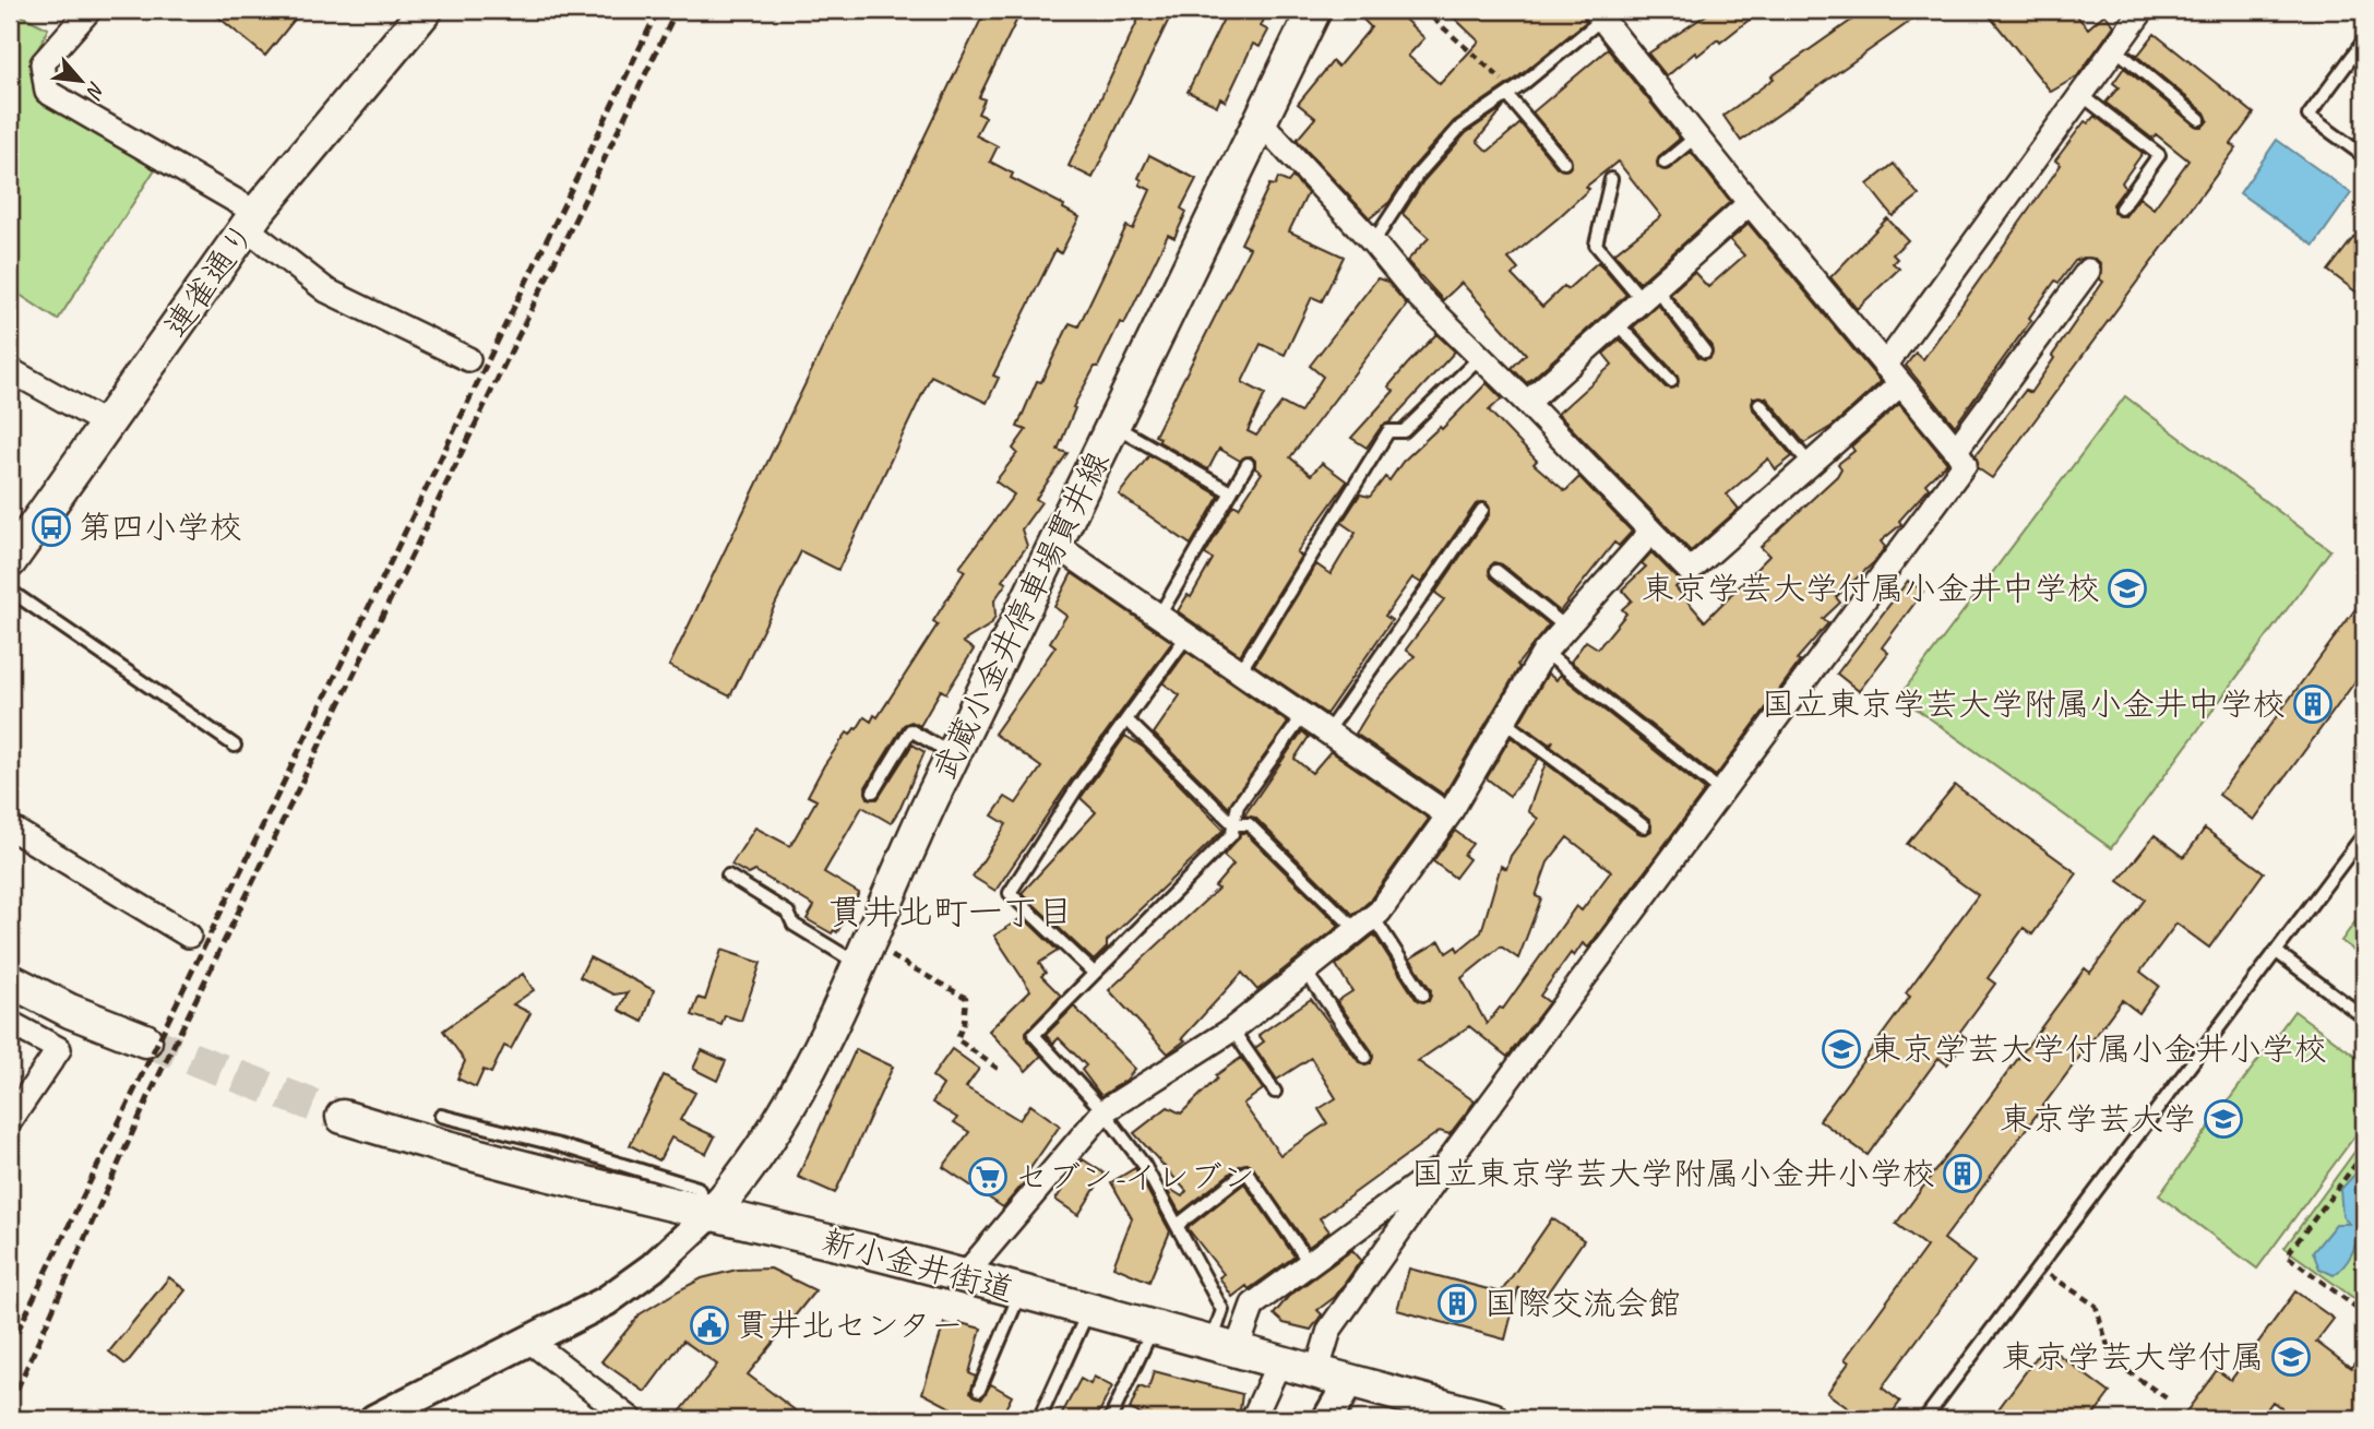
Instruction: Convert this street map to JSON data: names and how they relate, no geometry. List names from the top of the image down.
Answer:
{
  "streets": {
    "main road": ["連雀通り", "武蔵小金井停車場貫井線", "新小金井街道"]
  },
  "crossings": [
    ["武蔵小金井停車場貫井線", "新小金井街道"]
  ],
  "districts": ["貫井北町一丁目"],
  "places": {
    "bus stop": ["第四小学校"],
    "school or university": [
      "東京学芸大学付属小金井中学校",
      "東京学芸大学付属小金井小学校",
      "東京学芸大学",
      "東京学芸大学付属"
    ],
    "building": ["国立東京学芸大学附属小金井中学校", "国立東京学芸大学附属小金井小学校", "国際交流会館"],
    "supermarket": ["セブン-イレブン"],
    "public building": ["貫井北センター"]
  },
  "north": "bottom right"
}
